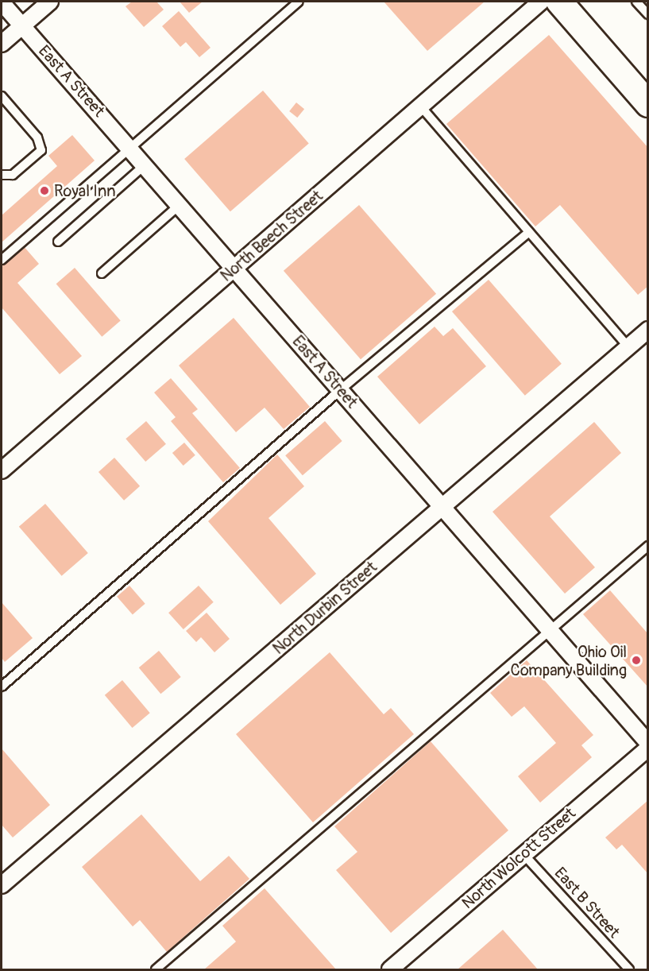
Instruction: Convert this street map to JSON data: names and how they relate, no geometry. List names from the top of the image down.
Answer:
{
  "streets": {
    "street": [
      "East A Street",
      "North Beech Street",
      "North Durbin Street",
      "North Wolcott Street"
    ],
    "lane": ["East B Street"]
  },
  "crossings": [
    ["East A Street", "North Beech Street"],
    ["East A Street", "North Durbin Street"],
    ["North Wolcott Street", "East B Street"]
  ],
  "places": ["Royal Inn", "Ohio Oil Company Building"]
}
